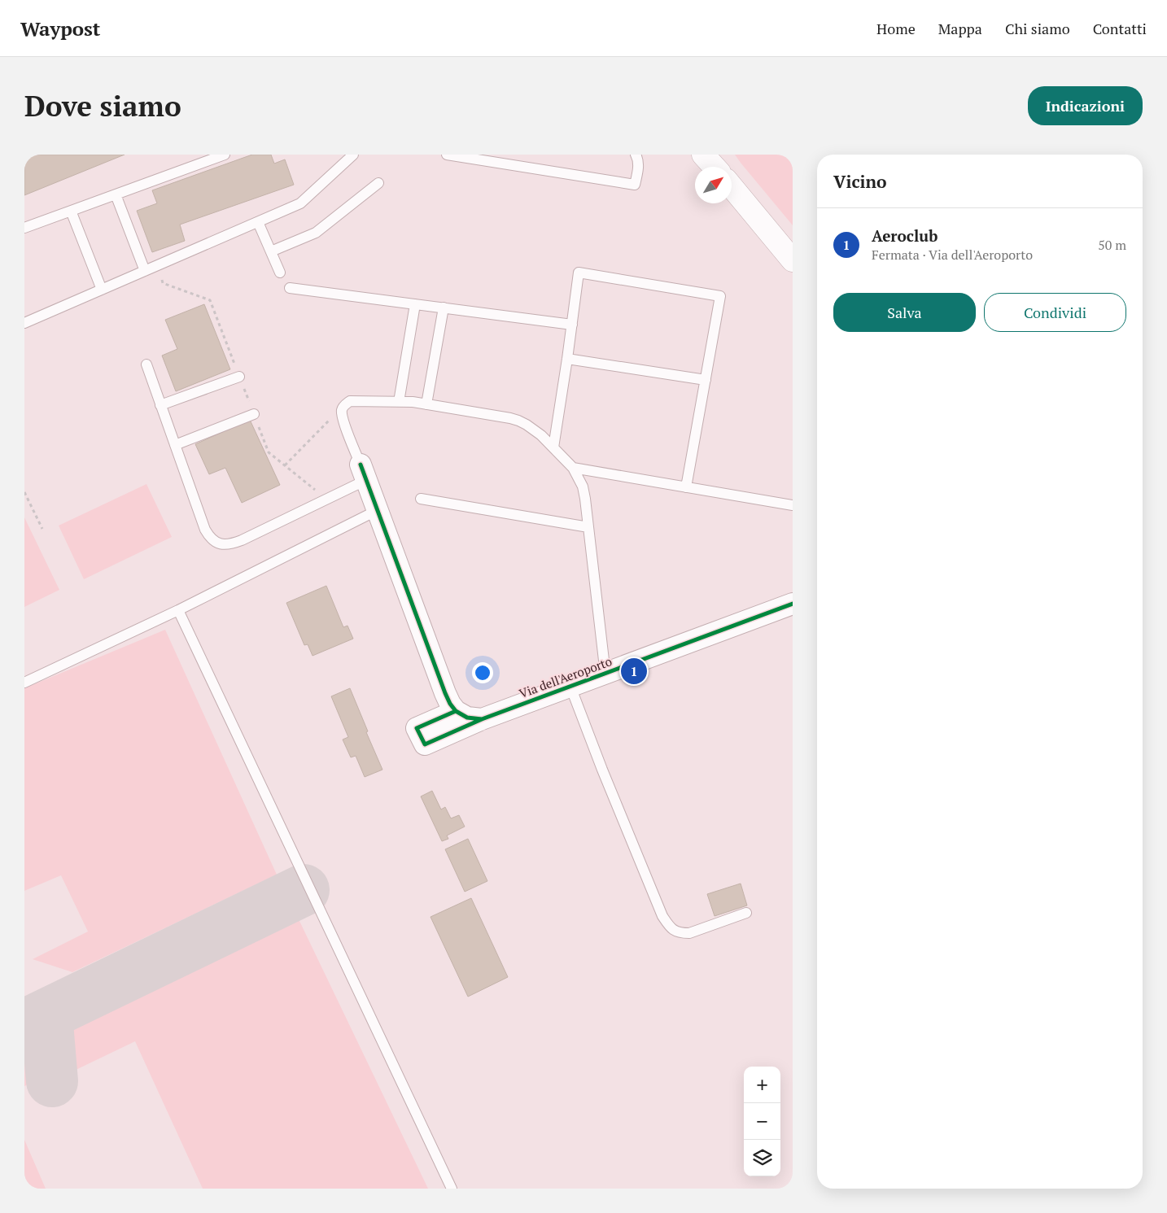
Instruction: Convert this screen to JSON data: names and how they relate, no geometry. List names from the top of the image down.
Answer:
{
  "streets": {
    "street": ["Via dell'Aeroporto"]
  },
  "north": "top right",
  "page": {
    "header": "Waypost",
    "nav": [
      "Home",
      "Mappa",
      "Chi siamo",
      "Contatti"
    ],
    "buttons": [
      "Indicazioni",
      ["Salva", "Condividi"]
    ],
    "title": "Dove siamo",
    "heading": "Vicino",
    "list": [
      {
        "mark": "1",
        "name": "Aeroclub",
        "note": "Fermata · Via dell'Aeroporto",
        "value": "50 m"
      }
    ],
    "pins": "1",
    "map_buttons": ["+", "−"]
  }
}
